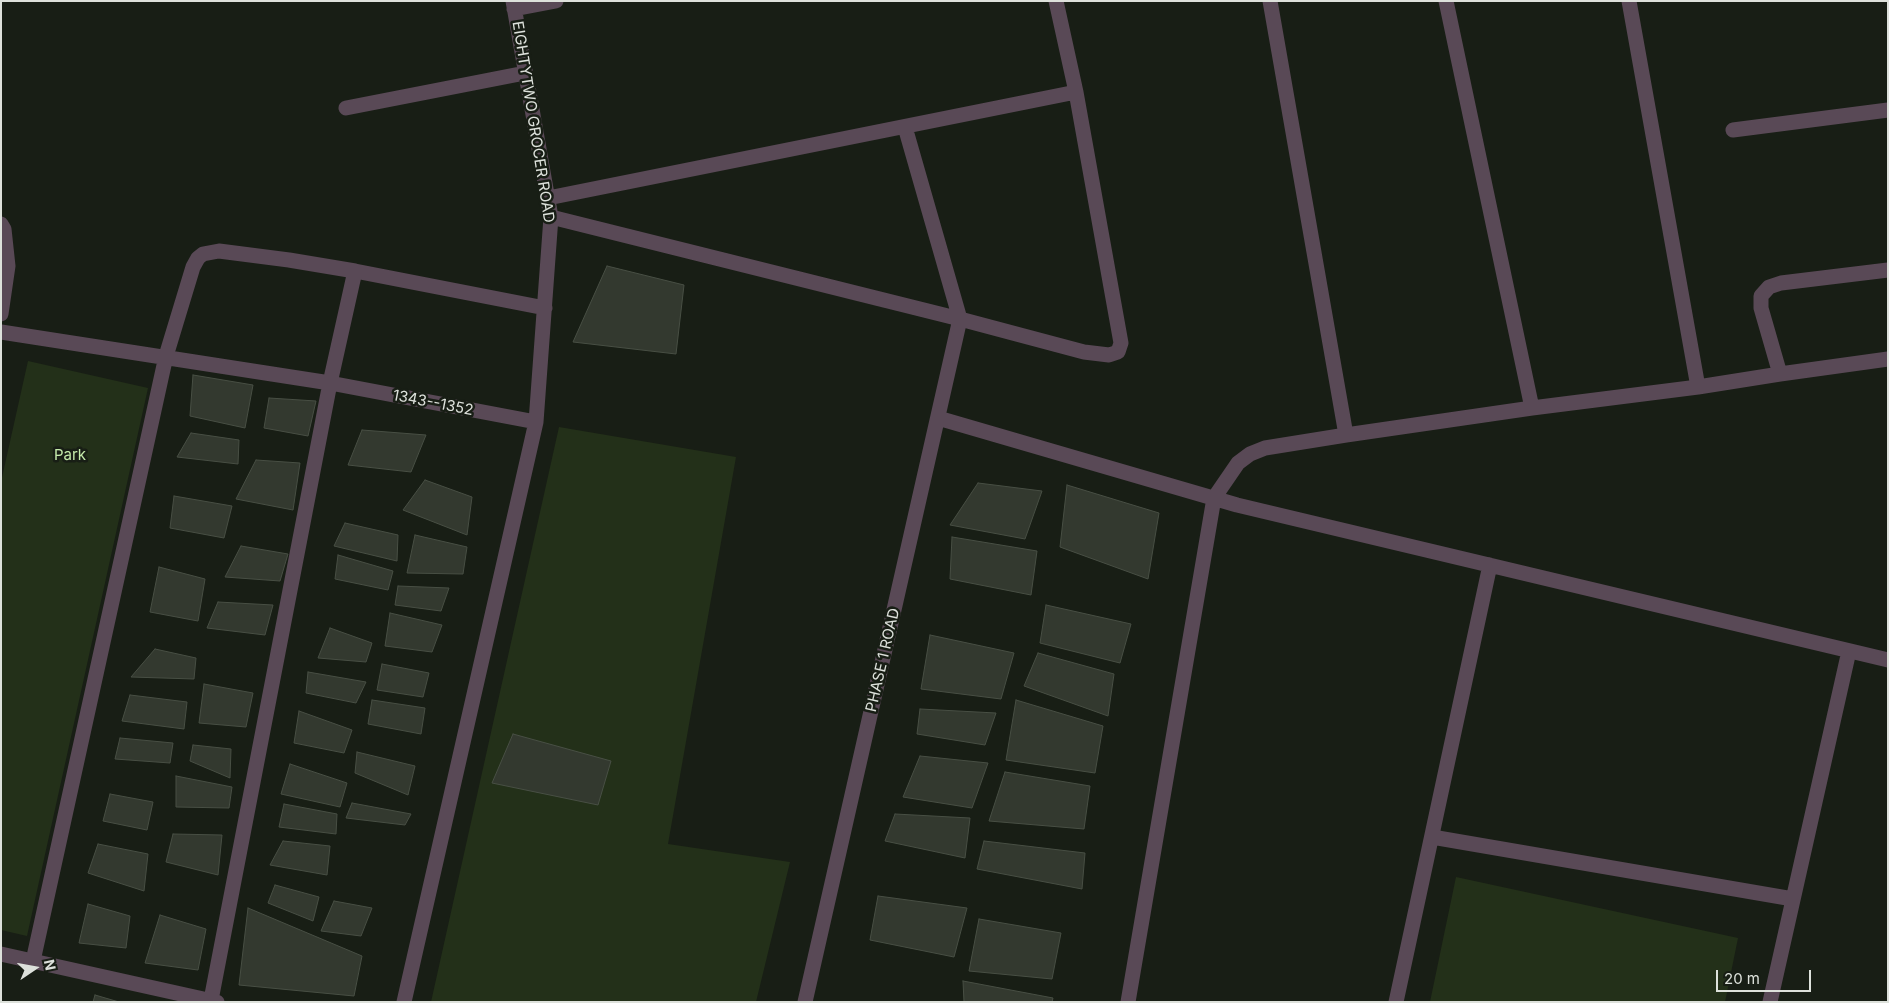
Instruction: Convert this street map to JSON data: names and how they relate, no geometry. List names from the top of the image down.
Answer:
{
  "streets": {
    "street": ["EIGHTYTWO GROCER ROAD", "1343--1352", "PHASE 1 ROAD"]
  },
  "crossings": [
    ["EIGHTYTWO GROCER ROAD", "1343--1352"]
  ],
  "parks": ["Park"],
  "scale_bar": "20 m",
  "north": "right"
}
